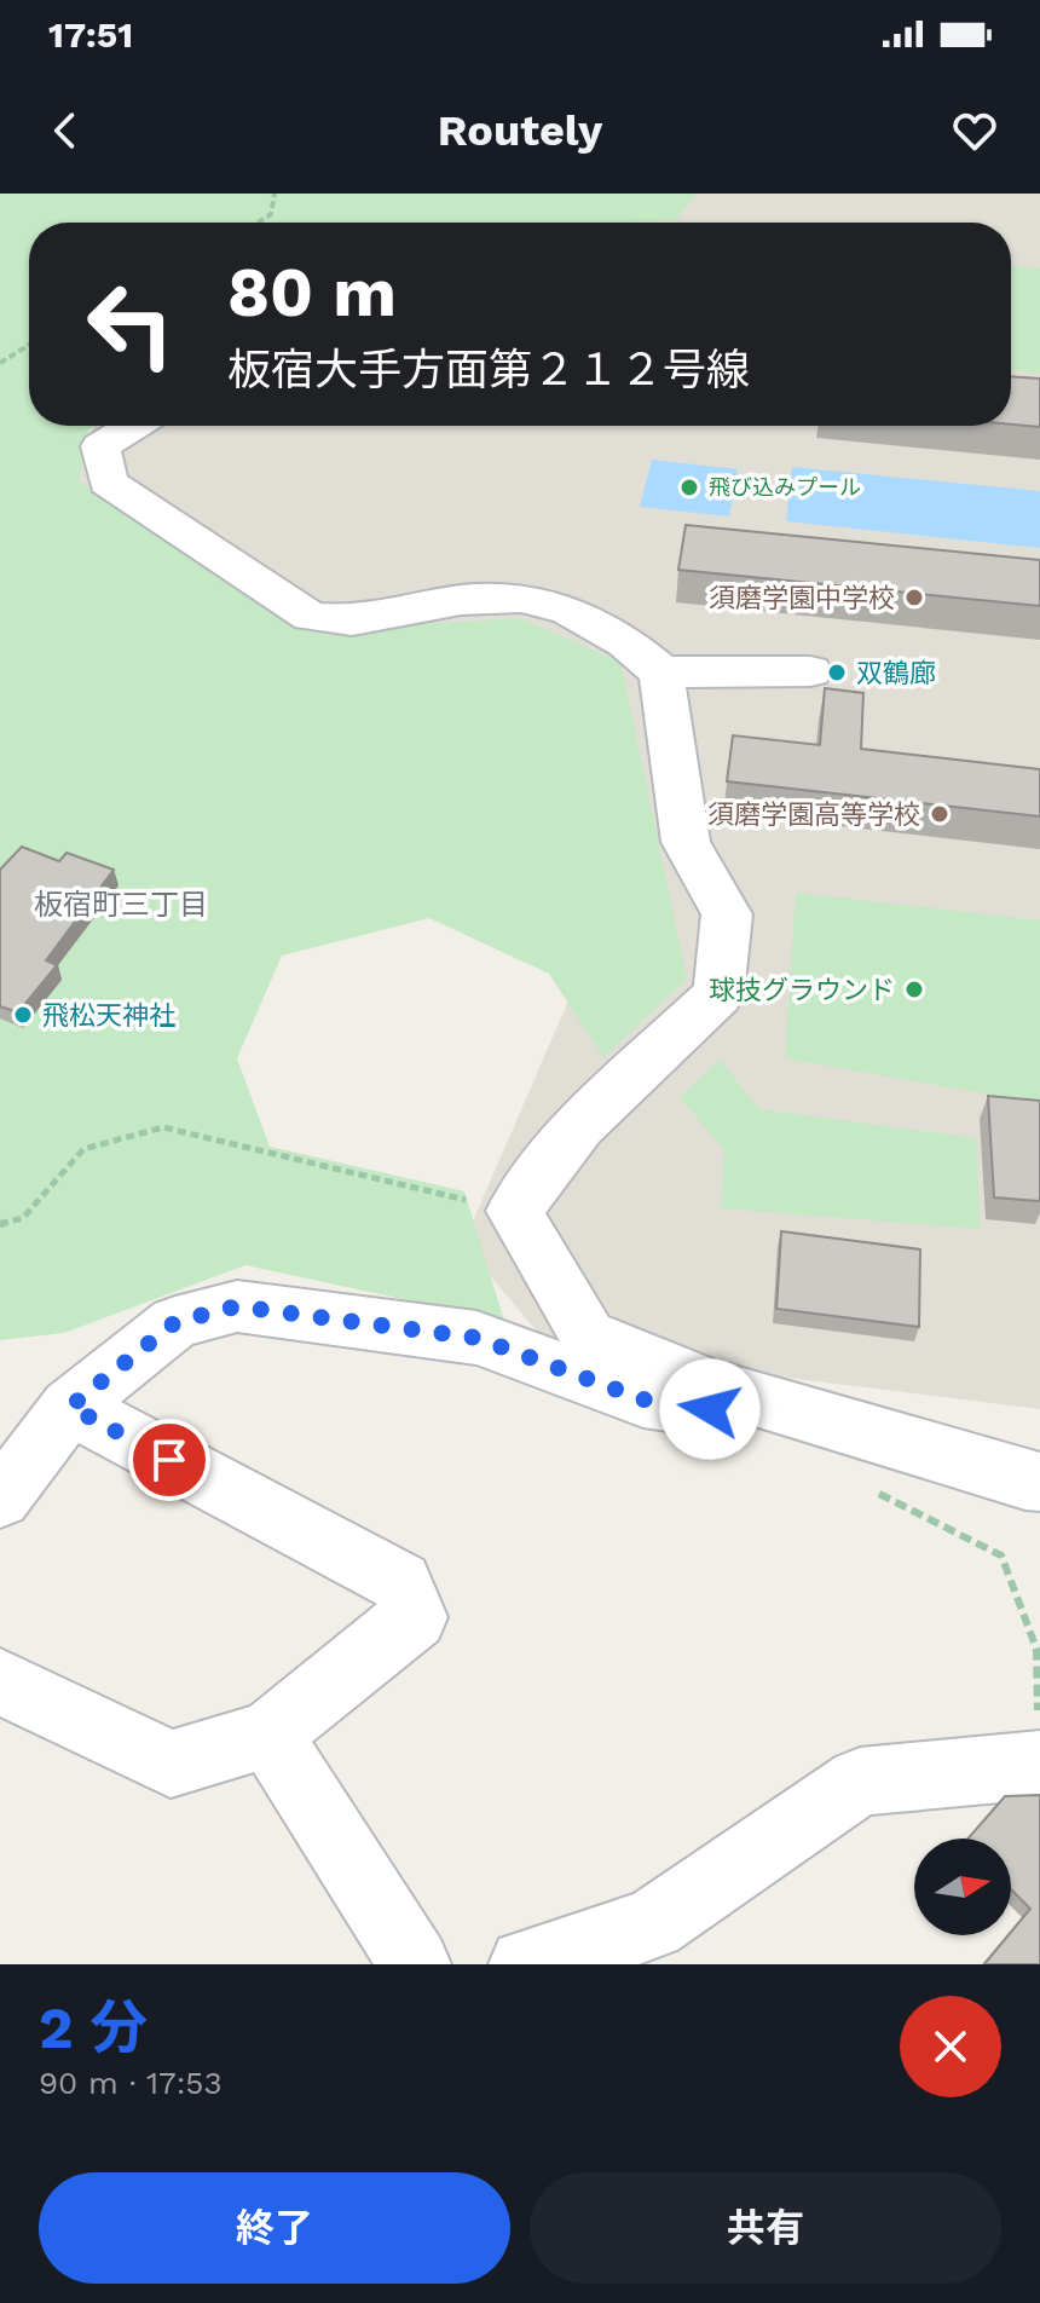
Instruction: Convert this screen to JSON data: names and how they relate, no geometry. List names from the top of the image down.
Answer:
{
  "districts": ["板宿町三丁目"],
  "places": [
    "飛び込みプール",
    "須磨学園中学校",
    "双鶴廊",
    "須磨学園高等学校",
    "球技グラウンド",
    "飛松天神社"
  ],
  "north": "right",
  "page": {
    "status": "17:51",
    "header": "Routely",
    "turn": ["80 m", "板宿大手方面第２１２号線"],
    "heading": ["2 分", "90 m · 17:53"],
    "buttons": ["終了", "共有"]
  }
}
